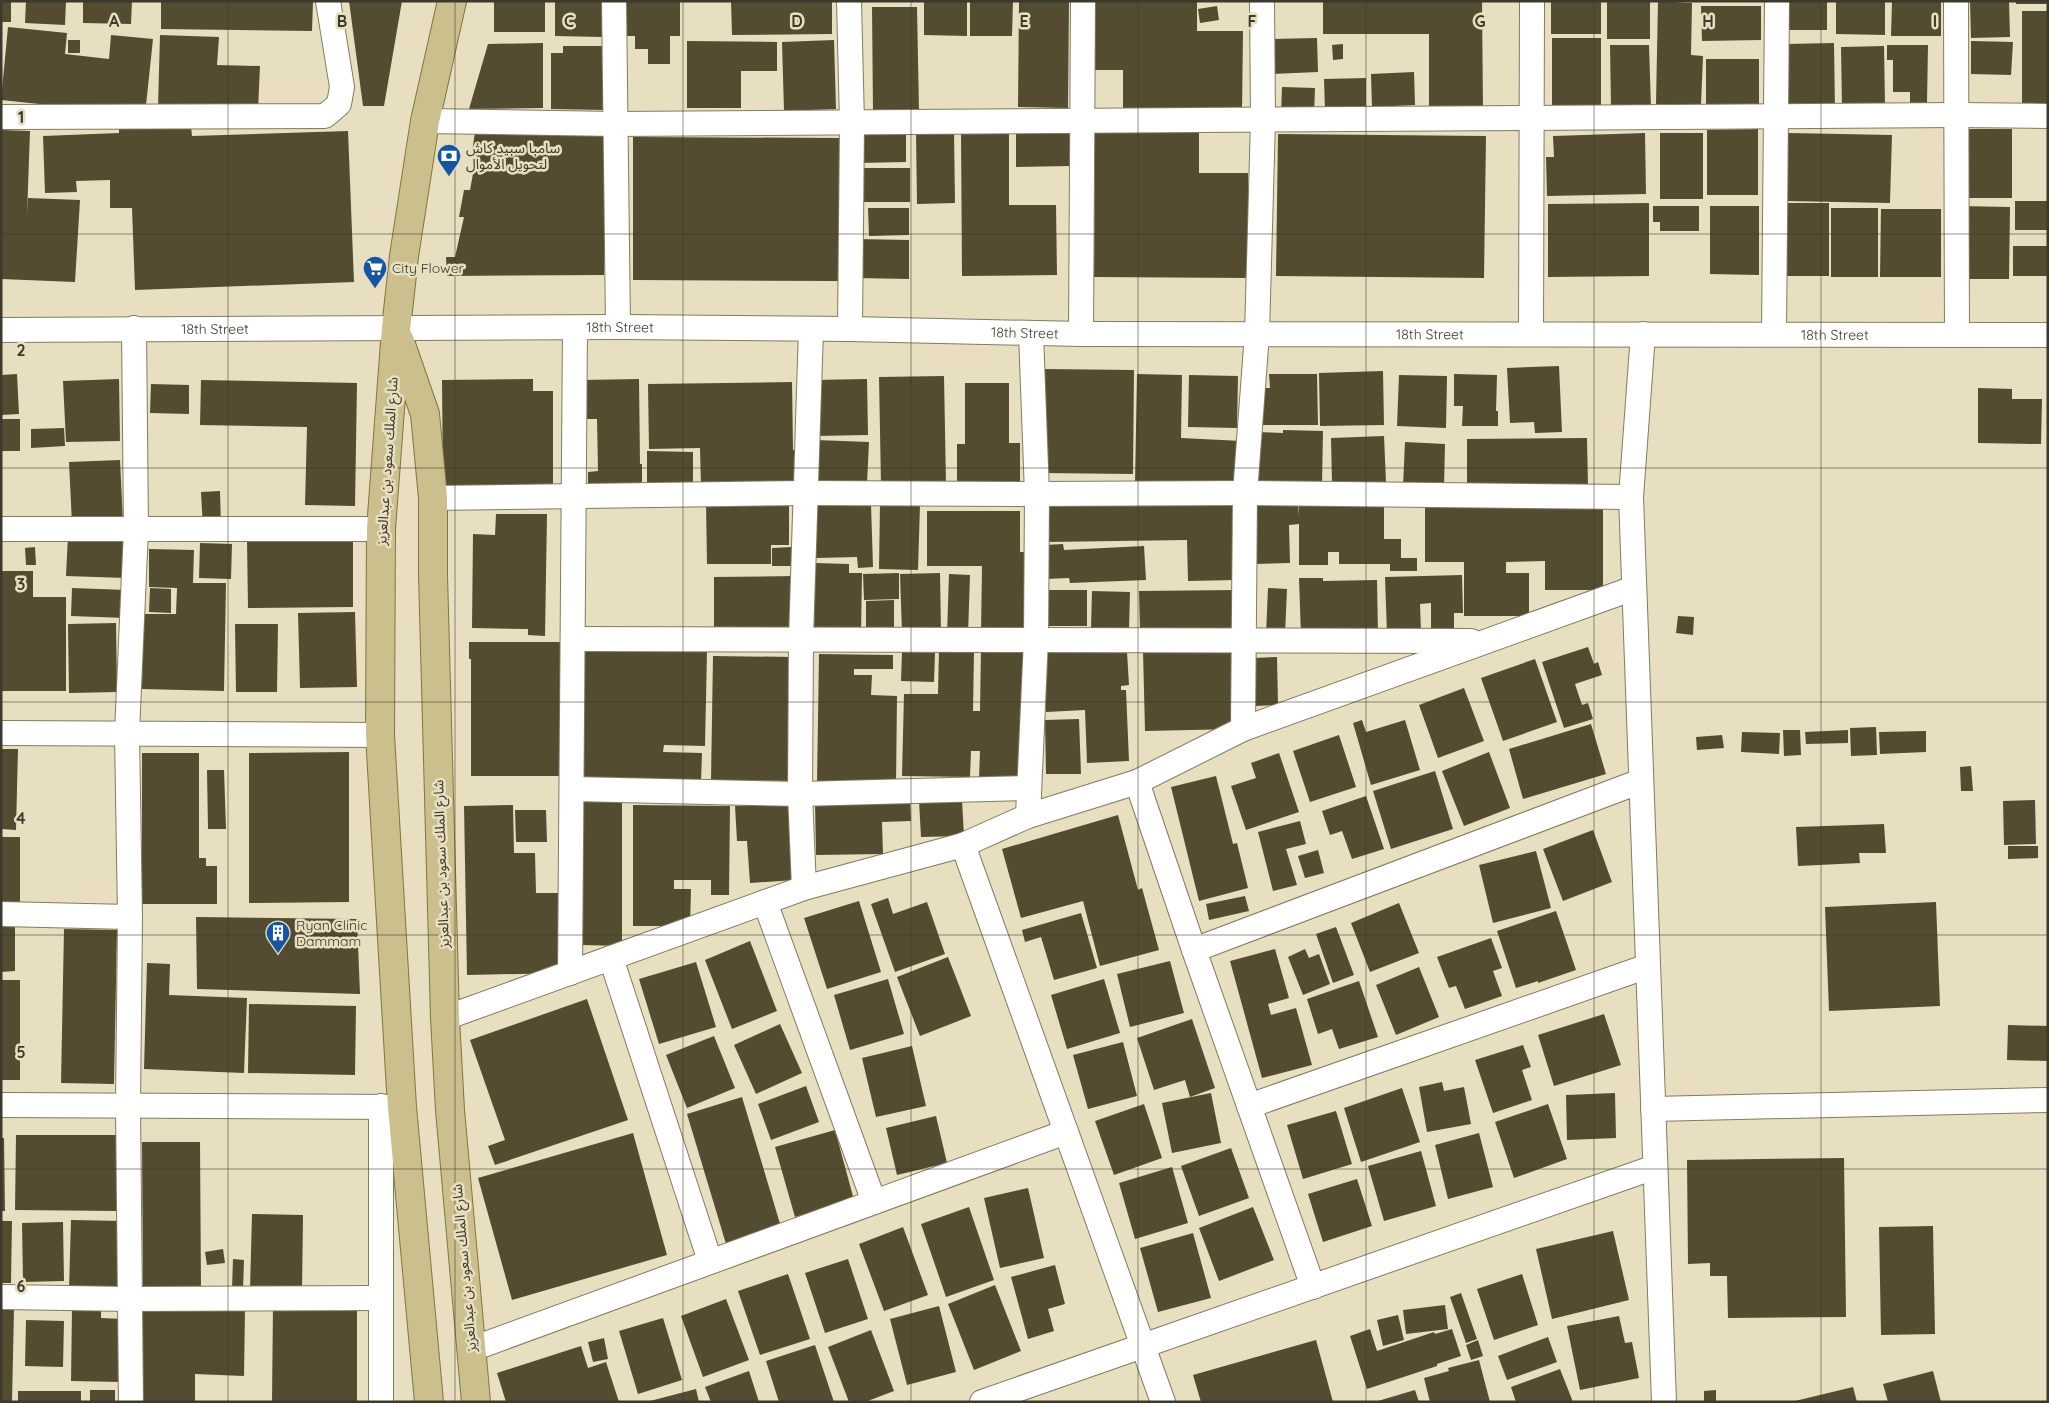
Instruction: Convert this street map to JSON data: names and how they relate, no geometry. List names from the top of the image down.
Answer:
{
  "streets": {
    "main road": ["شارع الملك سعود بن عبدالعزيز"],
    "street": ["18th Street"]
  },
  "crossings": [
    ["18th Street", "شارع الملك سعود بن عبدالعزيز"]
  ],
  "places": {
    "bank": ["سامبا سبيد كاش لتحويل الأموال"],
    "supermarket": ["City Flower"],
    "building": ["Ryan Clinic Dammam"]
  },
  "grid": {
    "columns": [
      "A",
      "B",
      "C",
      "D",
      "E",
      "F",
      "G",
      "H",
      "I"
    ],
    "rows": [
      "1",
      "2",
      "3",
      "4",
      "5",
      "6"
    ]
  }
}
